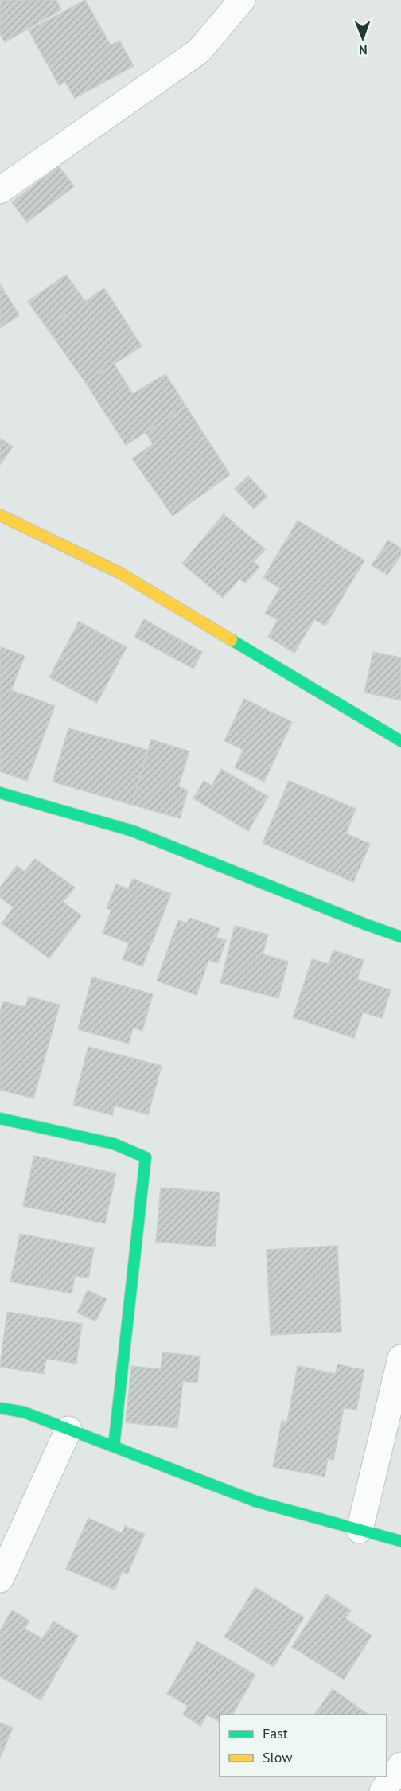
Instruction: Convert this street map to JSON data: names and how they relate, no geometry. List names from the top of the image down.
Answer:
{
  "legend": ["Fast", "Slow"],
  "north": "bottom"
}
